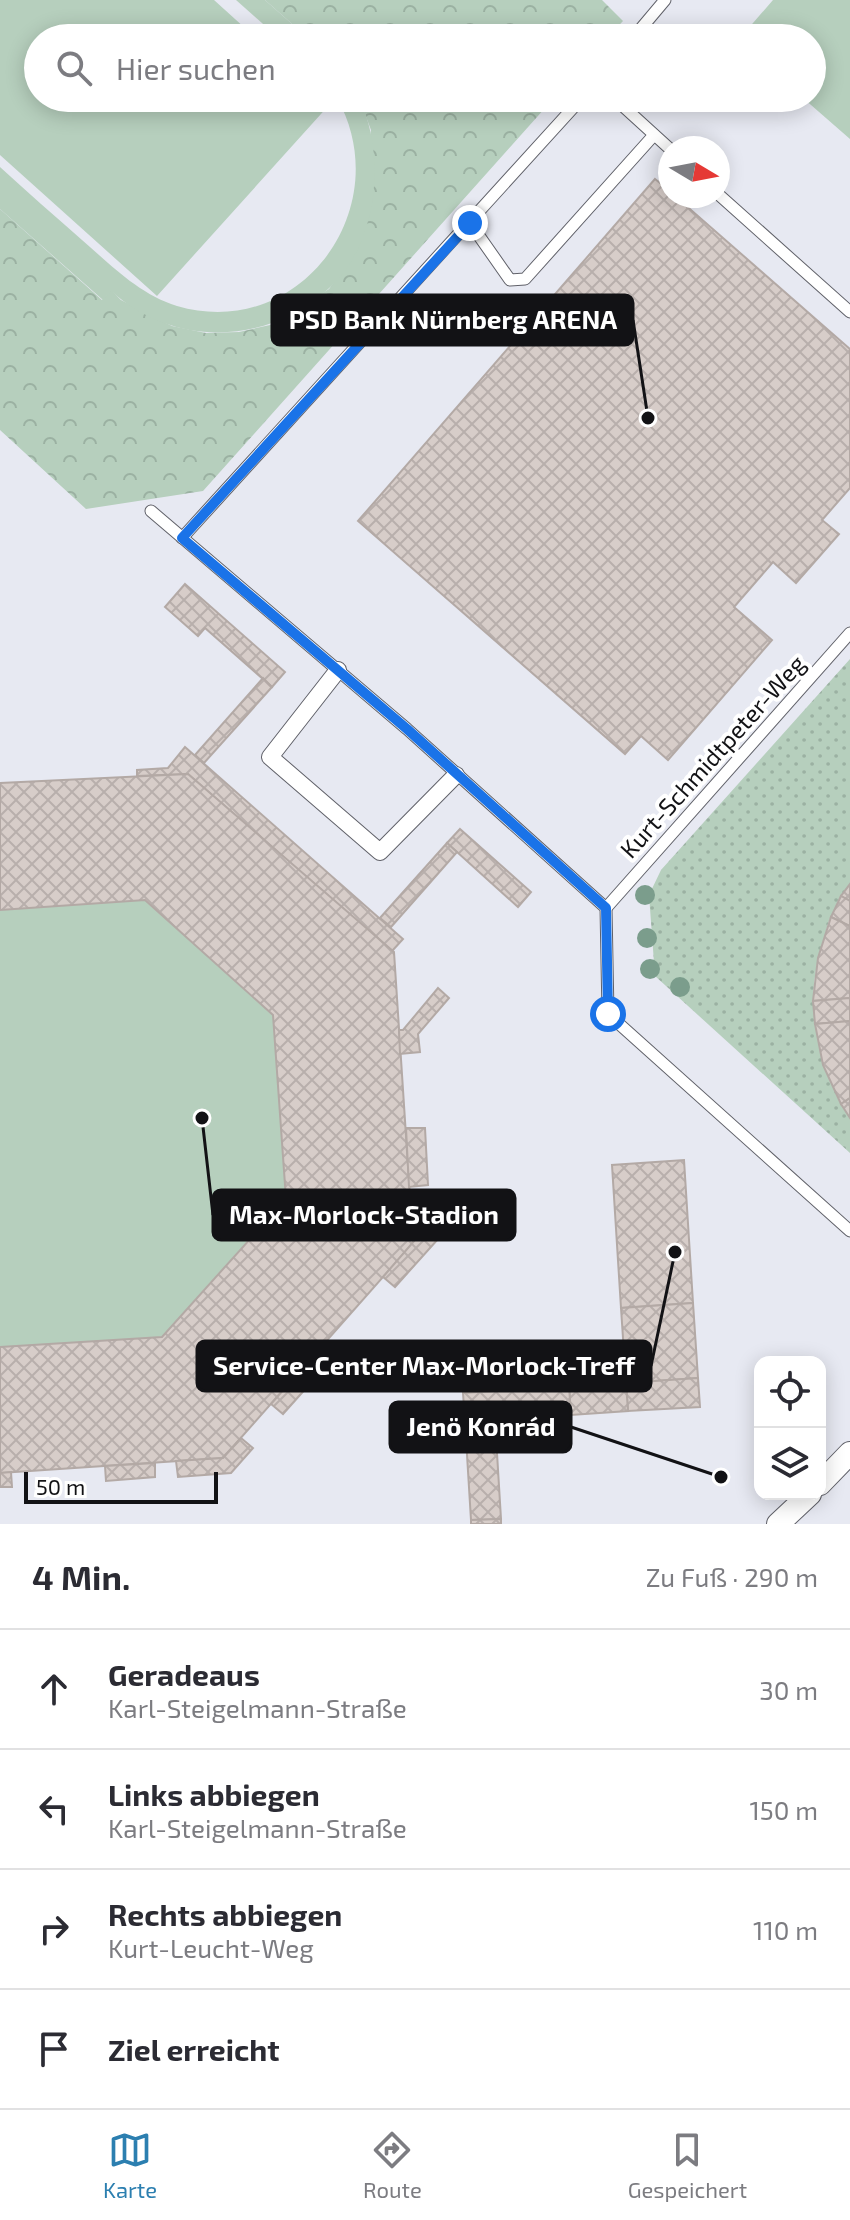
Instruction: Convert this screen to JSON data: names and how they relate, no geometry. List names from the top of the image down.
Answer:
{
  "streets": {
    "lane": ["Kurt-Schmidtpeter-Weg"]
  },
  "places": [
    "PSD Bank Nürnberg ARENA",
    "Max-Morlock-Stadion",
    "Service-Center Max-Morlock-Treff",
    "Jenö Konrád"
  ],
  "scale_bar": "50 m",
  "north": "right",
  "page": {
    "search": "Hier suchen",
    "scale": "50 m",
    "heading": ["4 Min.", "Zu Fuß · 290 m"],
    "list": [
      ["Geradeaus", "Karl-Steigelmann-Straße", "30 m"],
      ["Links abbiegen", "Karl-Steigelmann-Straße", "150 m"],
      ["Rechts abbiegen", "Kurt-Leucht-Weg", "110 m"],
      "Ziel erreicht"
    ],
    "nav": ["Karte", "Route", "Gespeichert"]
  }
}
